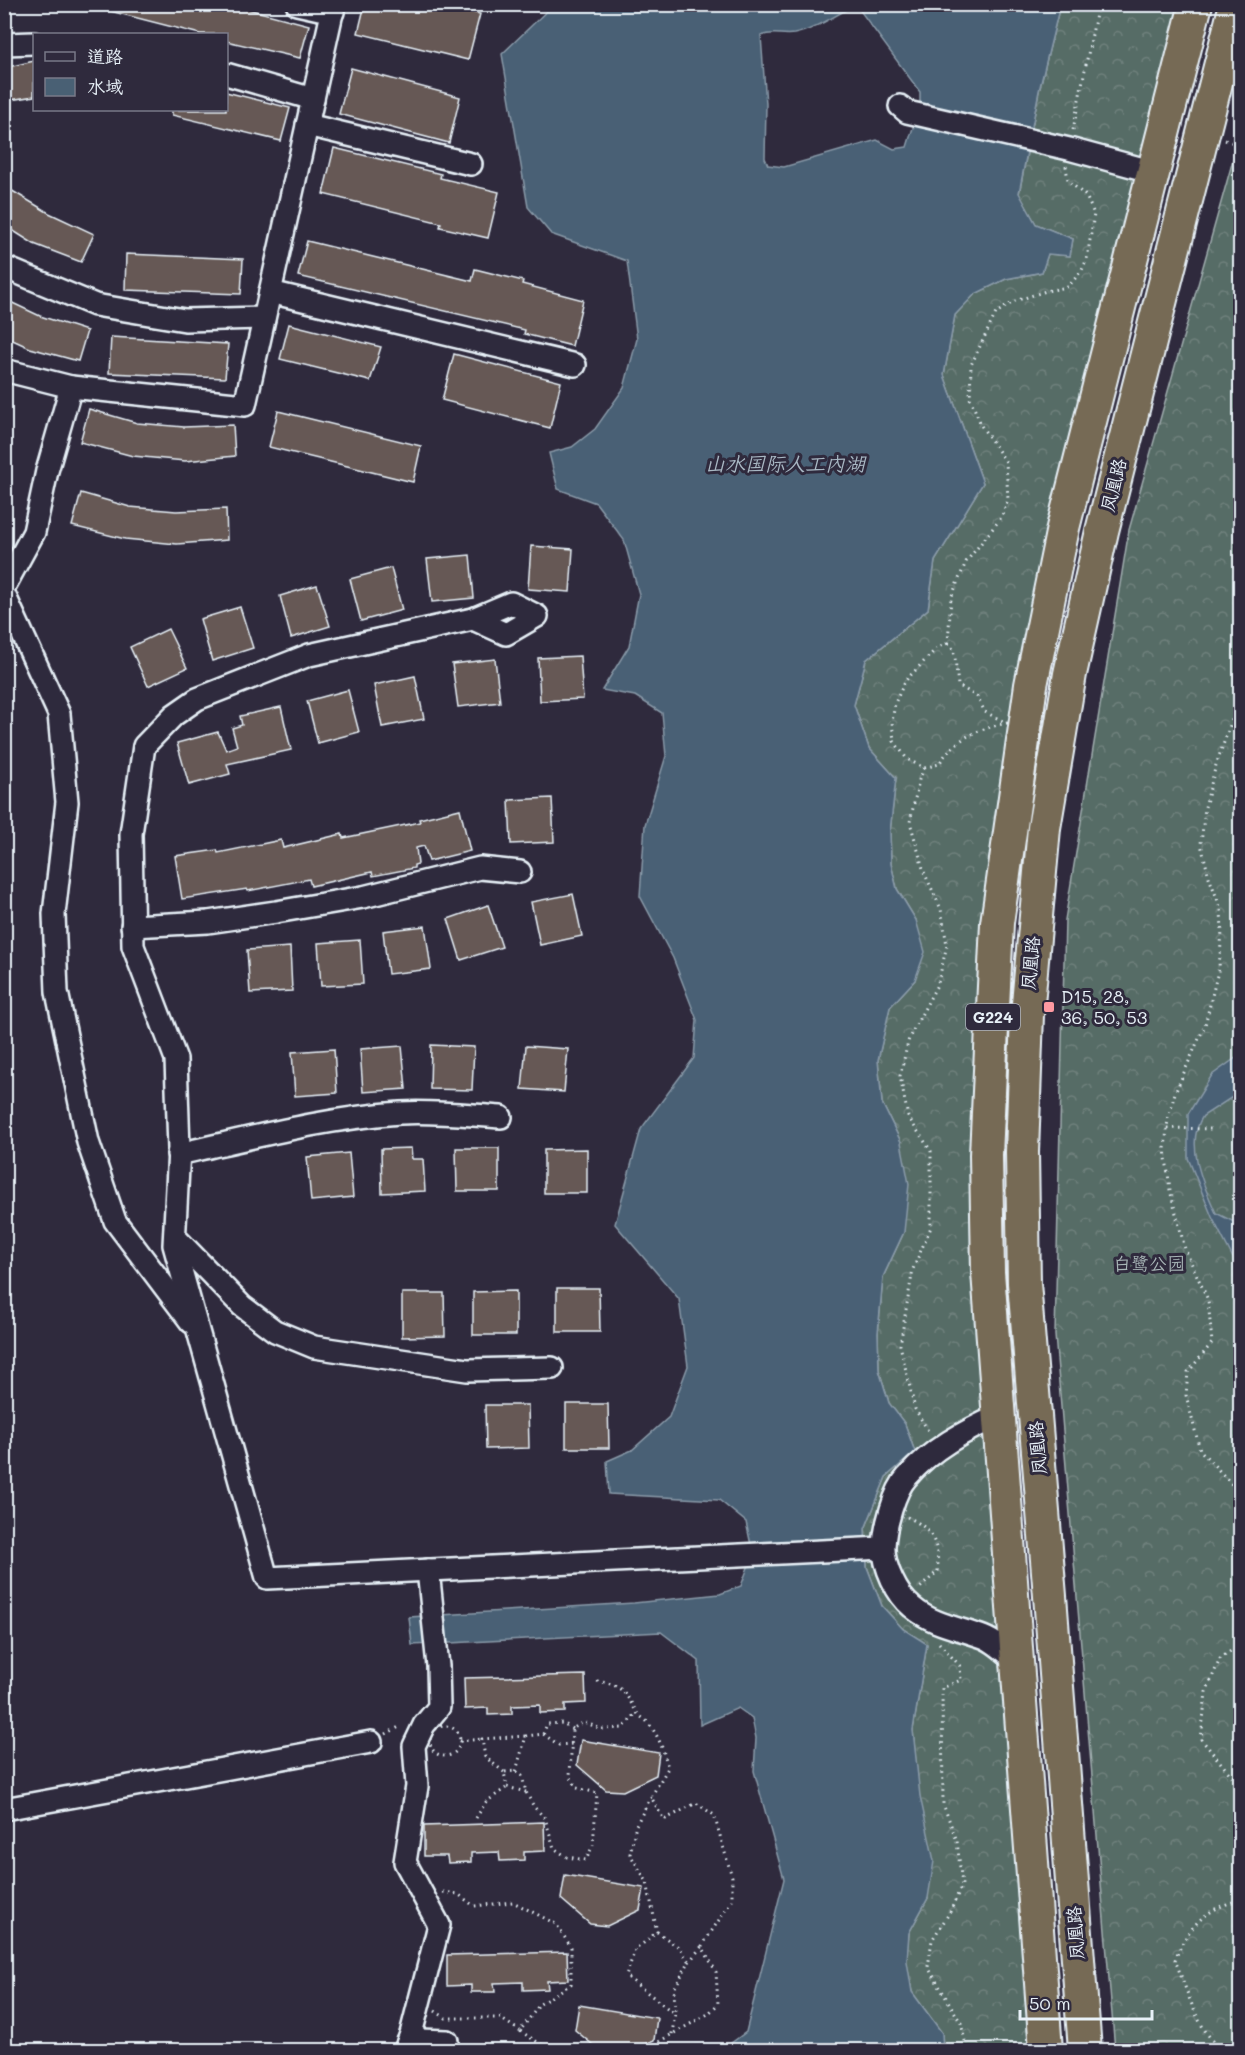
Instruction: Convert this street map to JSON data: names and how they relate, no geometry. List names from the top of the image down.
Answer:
{
  "streets": {
    "highway": ["凤凰路", "G224"]
  },
  "water": ["山水国际人工内湖"],
  "parks": ["白鹭公园"],
  "places": {
    "transit": ["D15, 28, 36, 50, 53"]
  },
  "legend": ["道路", "水域"],
  "scale_bar": "50 m"
}
